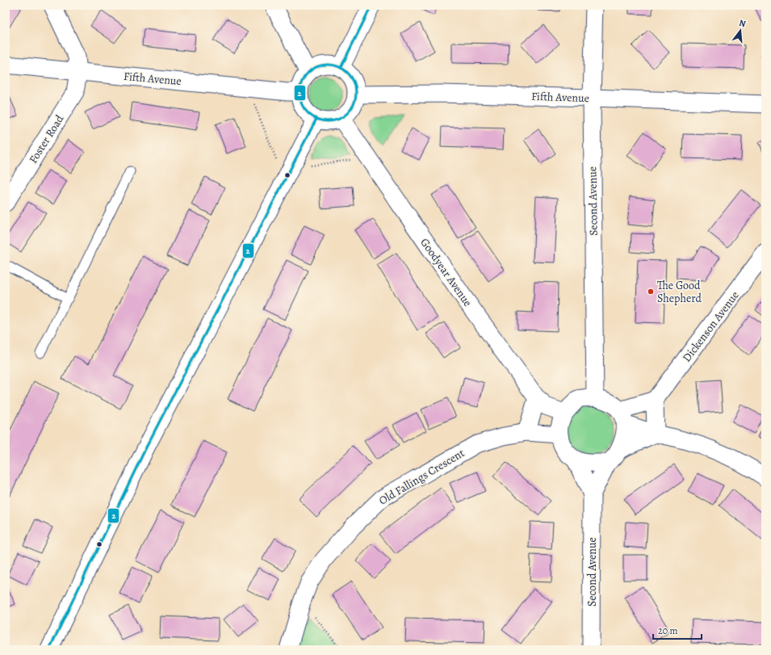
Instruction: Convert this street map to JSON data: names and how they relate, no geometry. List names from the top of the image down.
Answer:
{
  "streets": {
    "street": [
      "Fifth Avenue",
      "Foster Road",
      "Second Avenue",
      "Goodyear Avenue",
      "Dickenson Avenue",
      "Old Fallings Crescent"
    ]
  },
  "crossings": [
    ["Fifth Avenue", "Foster Road"],
    ["Fifth Avenue", "Second Avenue"],
    ["Fifth Avenue", "Goodyear Avenue"],
    ["Second Avenue", "Goodyear Avenue"],
    ["Second Avenue", "Old Fallings Crescent"],
    ["Goodyear Avenue", "Old Fallings Crescent"]
  ],
  "places": ["The Good Shepherd"],
  "lines": ["transit line 2"],
  "scale_bar": "20 m",
  "north": "top"
}
